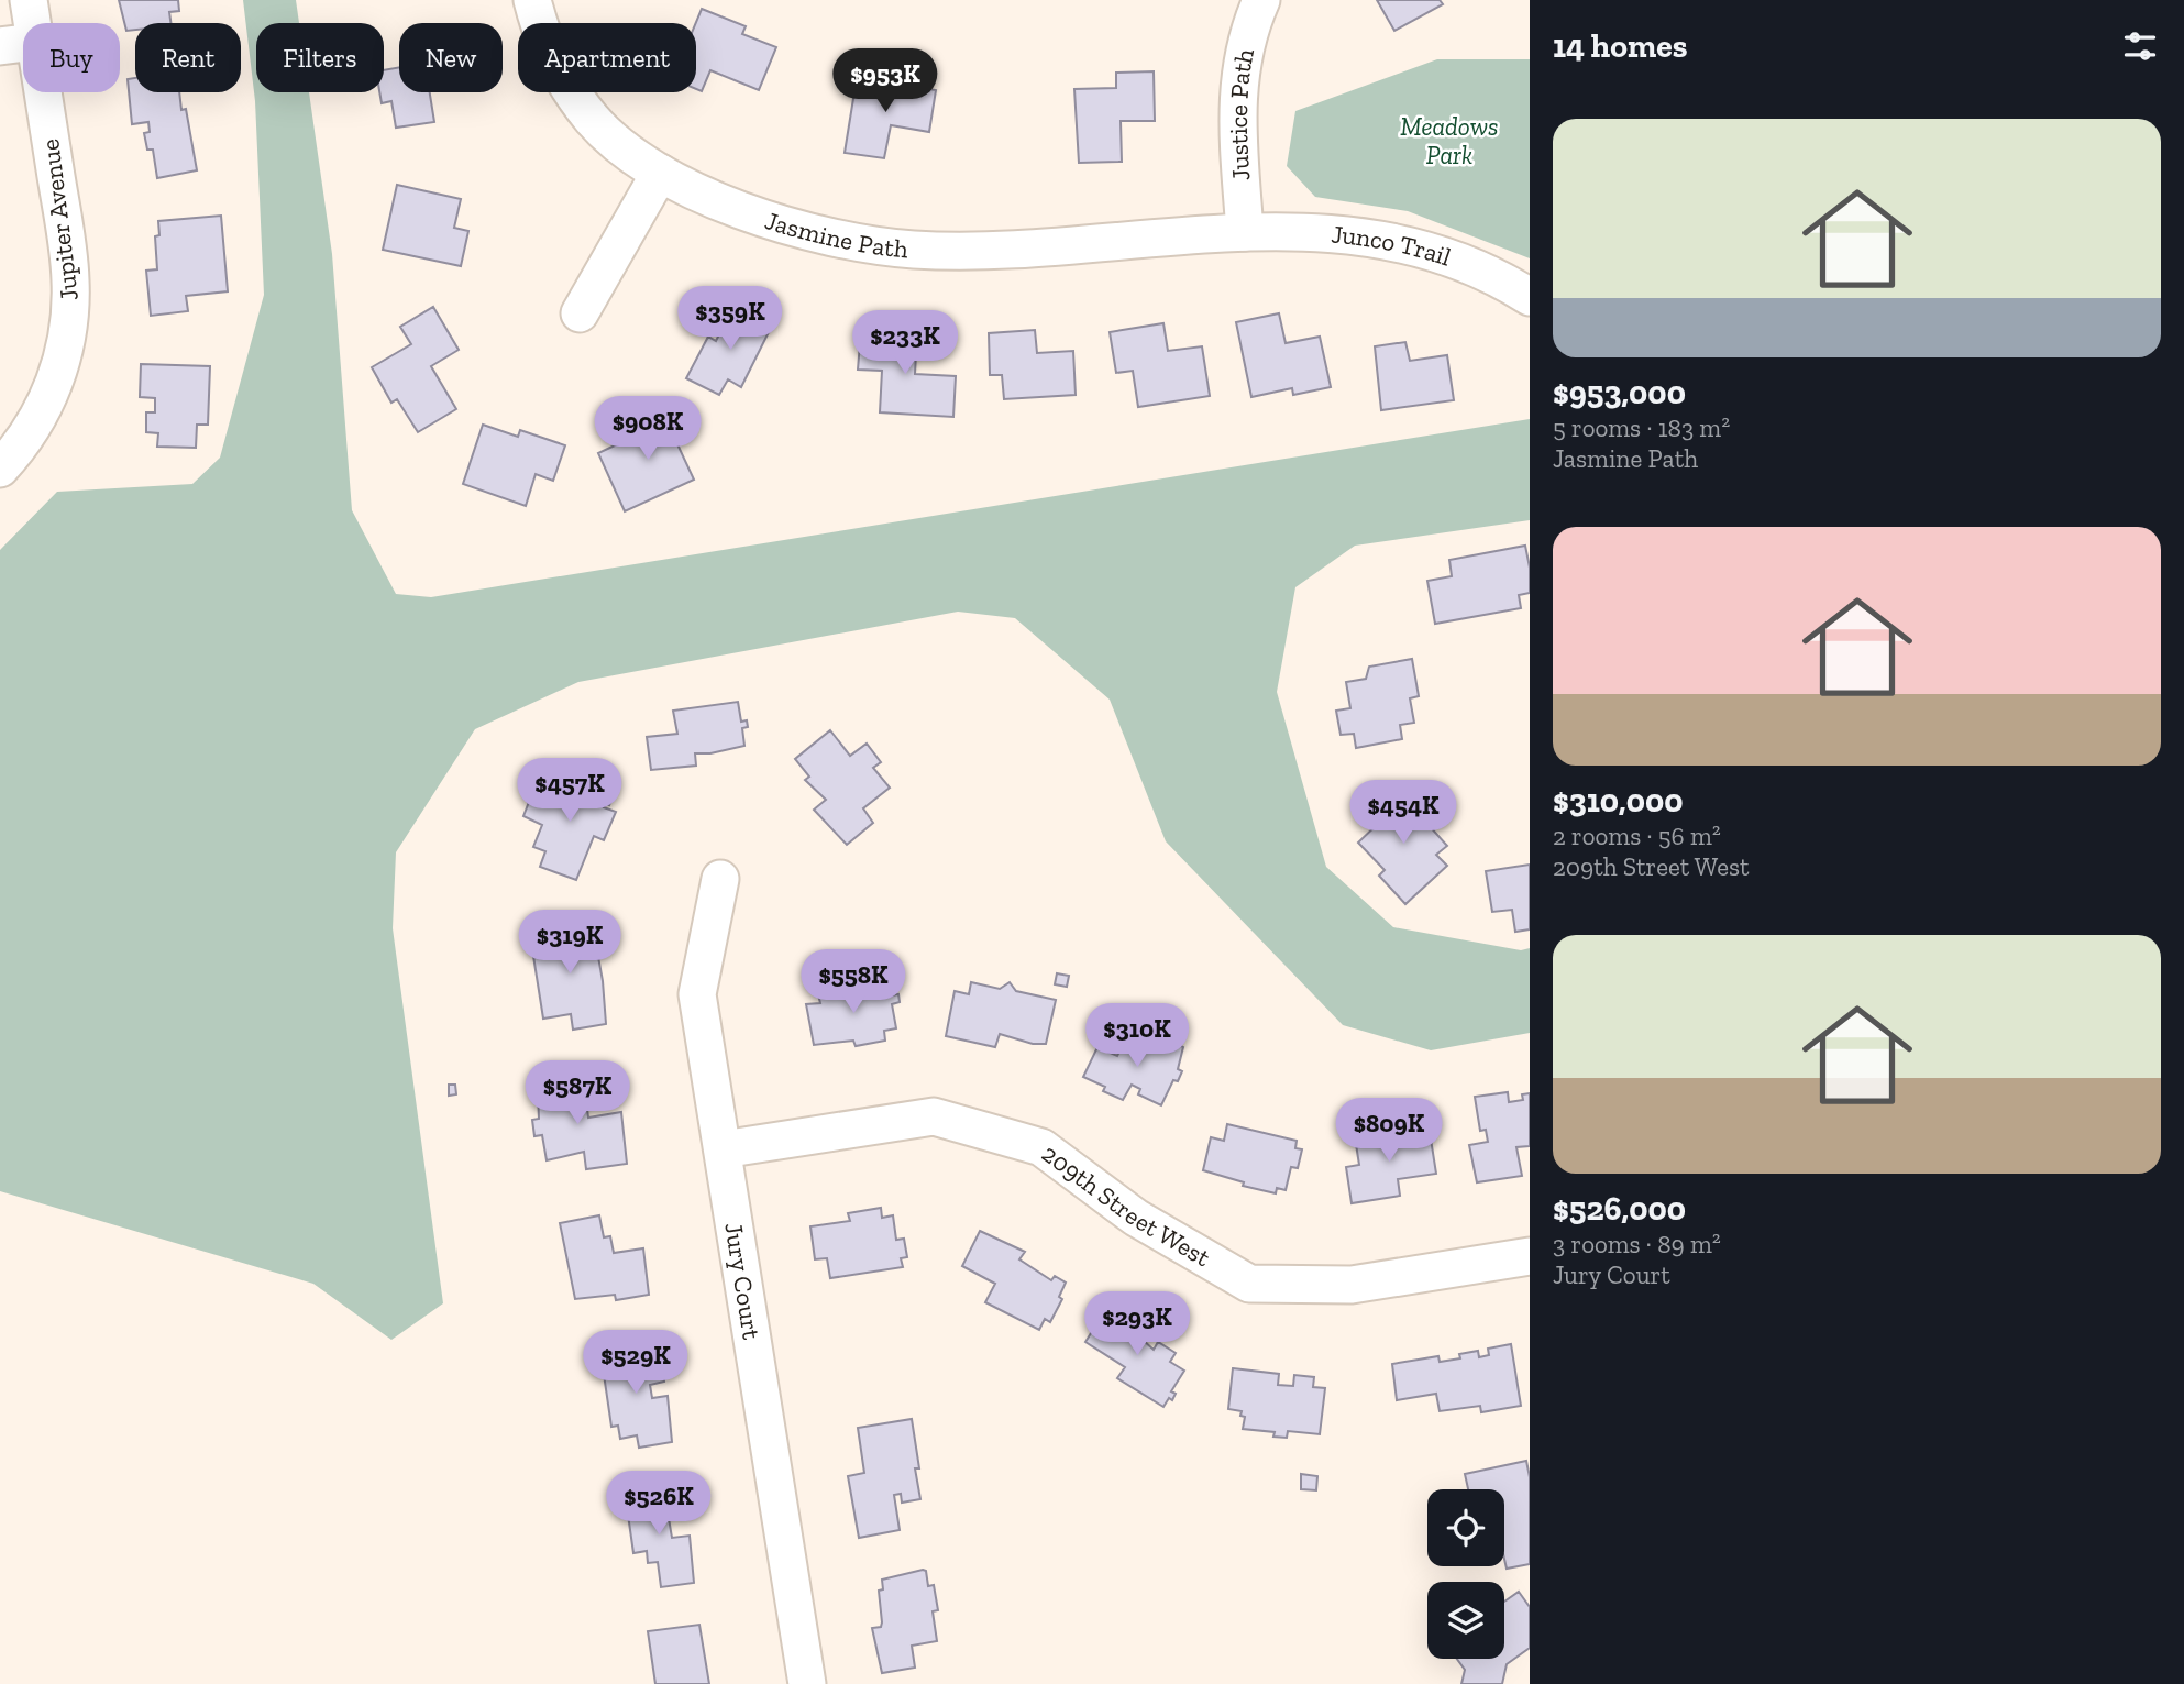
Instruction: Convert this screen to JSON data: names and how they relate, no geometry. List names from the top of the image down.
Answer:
{
  "streets": {
    "street": [
      "Justice Path",
      "Jupiter Avenue",
      "Jasmine Path",
      "Junco Trail",
      "209th Street West",
      "Jury Court"
    ]
  },
  "crossings": [
    ["Justice Path", "Jasmine Path"],
    ["Justice Path", "Junco Trail"],
    ["Jasmine Path", "Junco Trail"],
    ["209th Street West", "Jury Court"]
  ],
  "parks": ["Meadows Park"],
  "page": {
    "heading": "14 homes",
    "chip": [
      "Buy",
      "Rent",
      "Filters",
      "New",
      "Apartment"
    ],
    "price": [
      "$953K",
      "$359K",
      "$233K",
      "$908K",
      "$457K",
      "$454K",
      "$319K",
      "$558K",
      "$310K",
      "$587K",
      "$809K",
      "$293K",
      "$529K",
      "$526K"
    ],
    "list": [
      {
        "name": "$953,000",
        "note": "5 rooms · 183 m² · Jasmine Path"
      },
      {
        "name": "$310,000",
        "note": "2 rooms · 56 m² · 209th Street West"
      },
      {
        "name": "$526,000",
        "note": "3 rooms · 89 m² · Jury Court"
      }
    ]
  }
}
